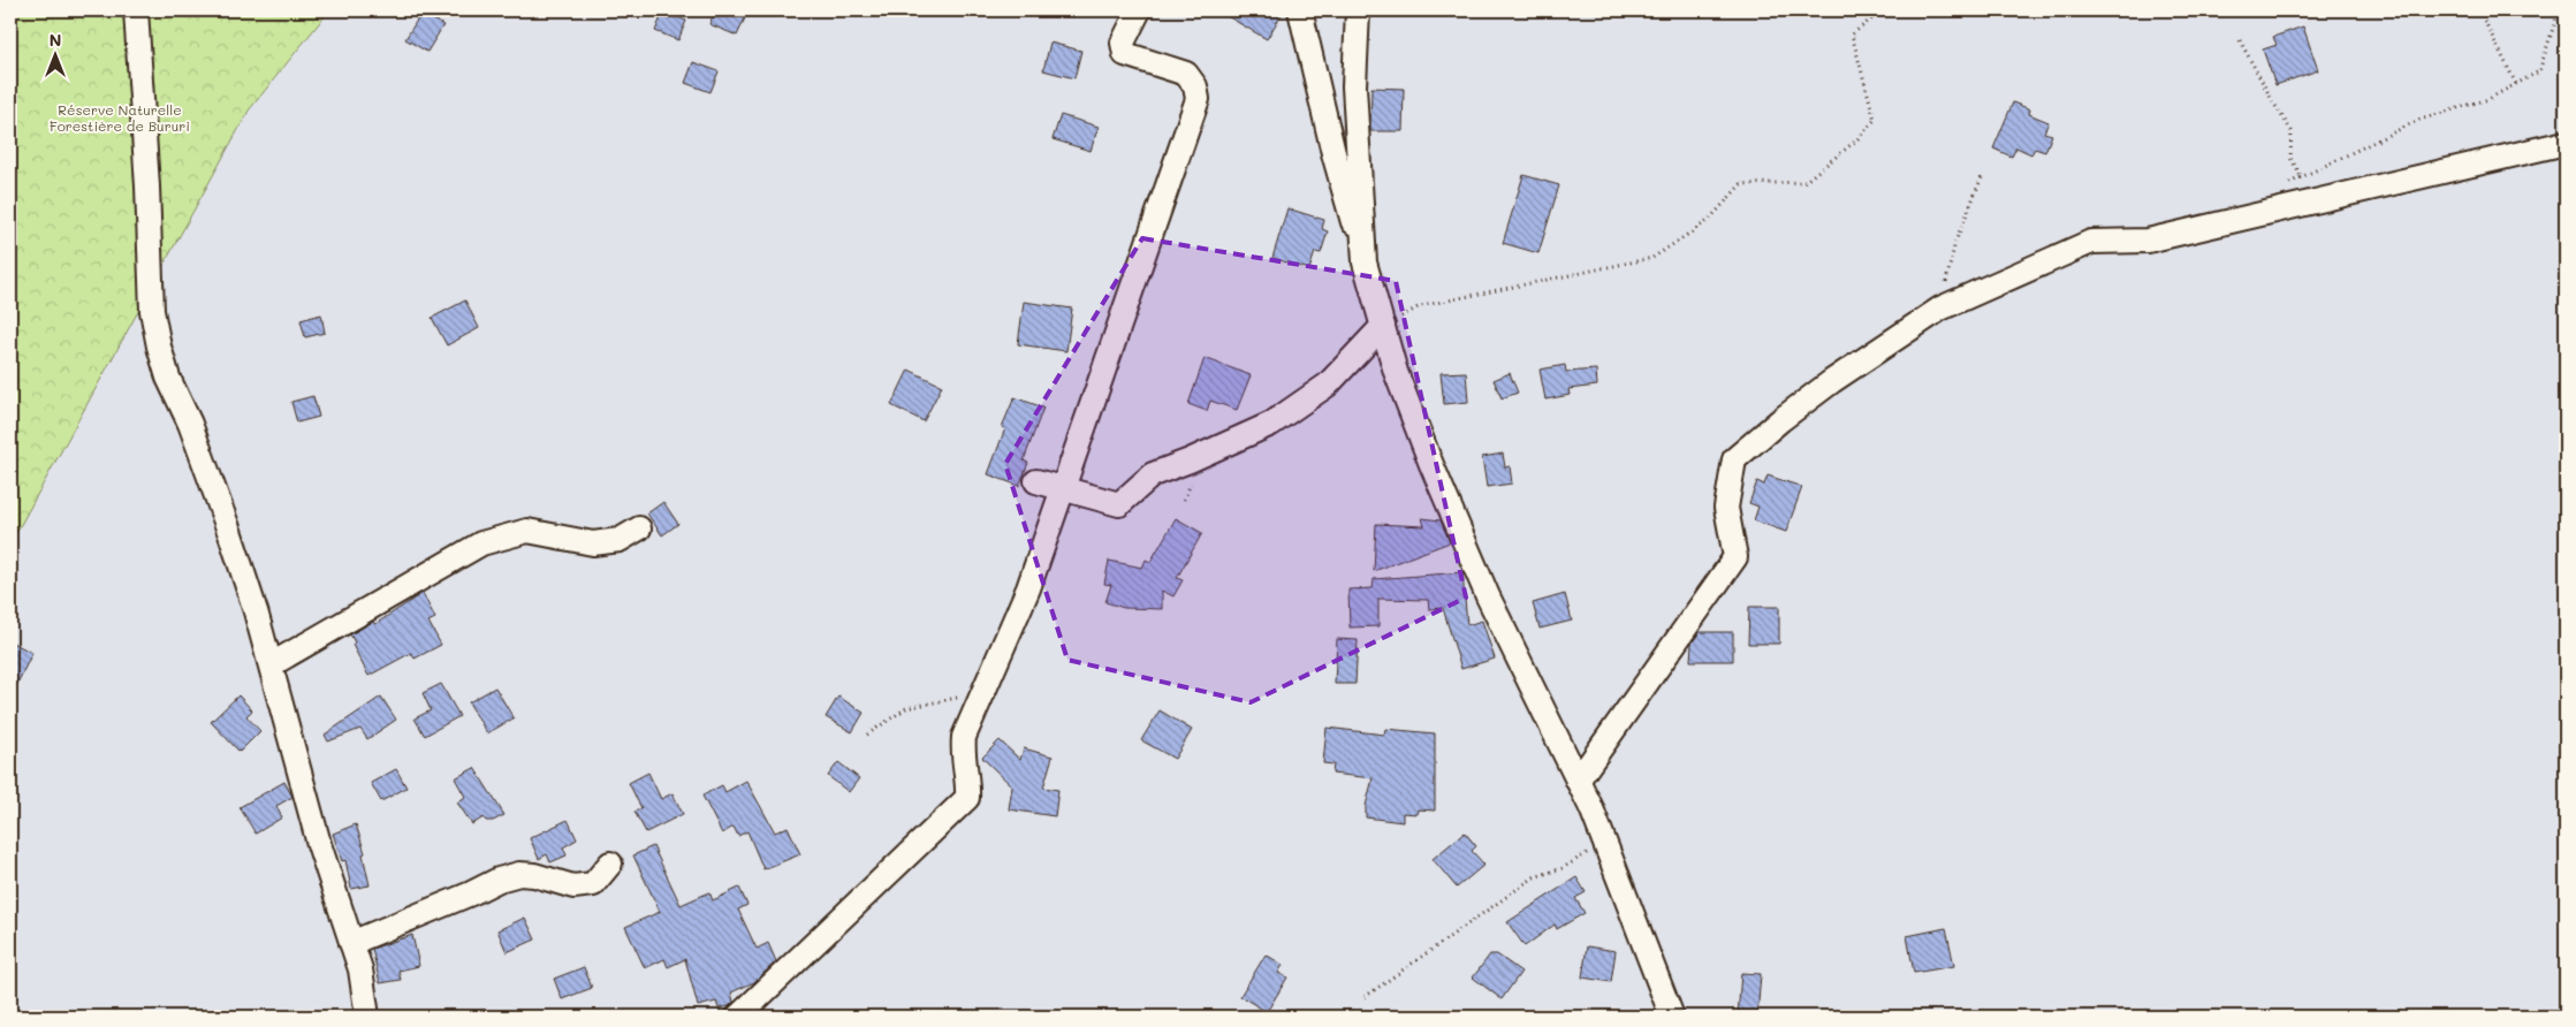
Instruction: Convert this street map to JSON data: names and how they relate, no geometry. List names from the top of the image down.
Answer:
{
  "parks": ["Réserve Naturelle Forestière de Bururi"],
  "north": "top"
}
